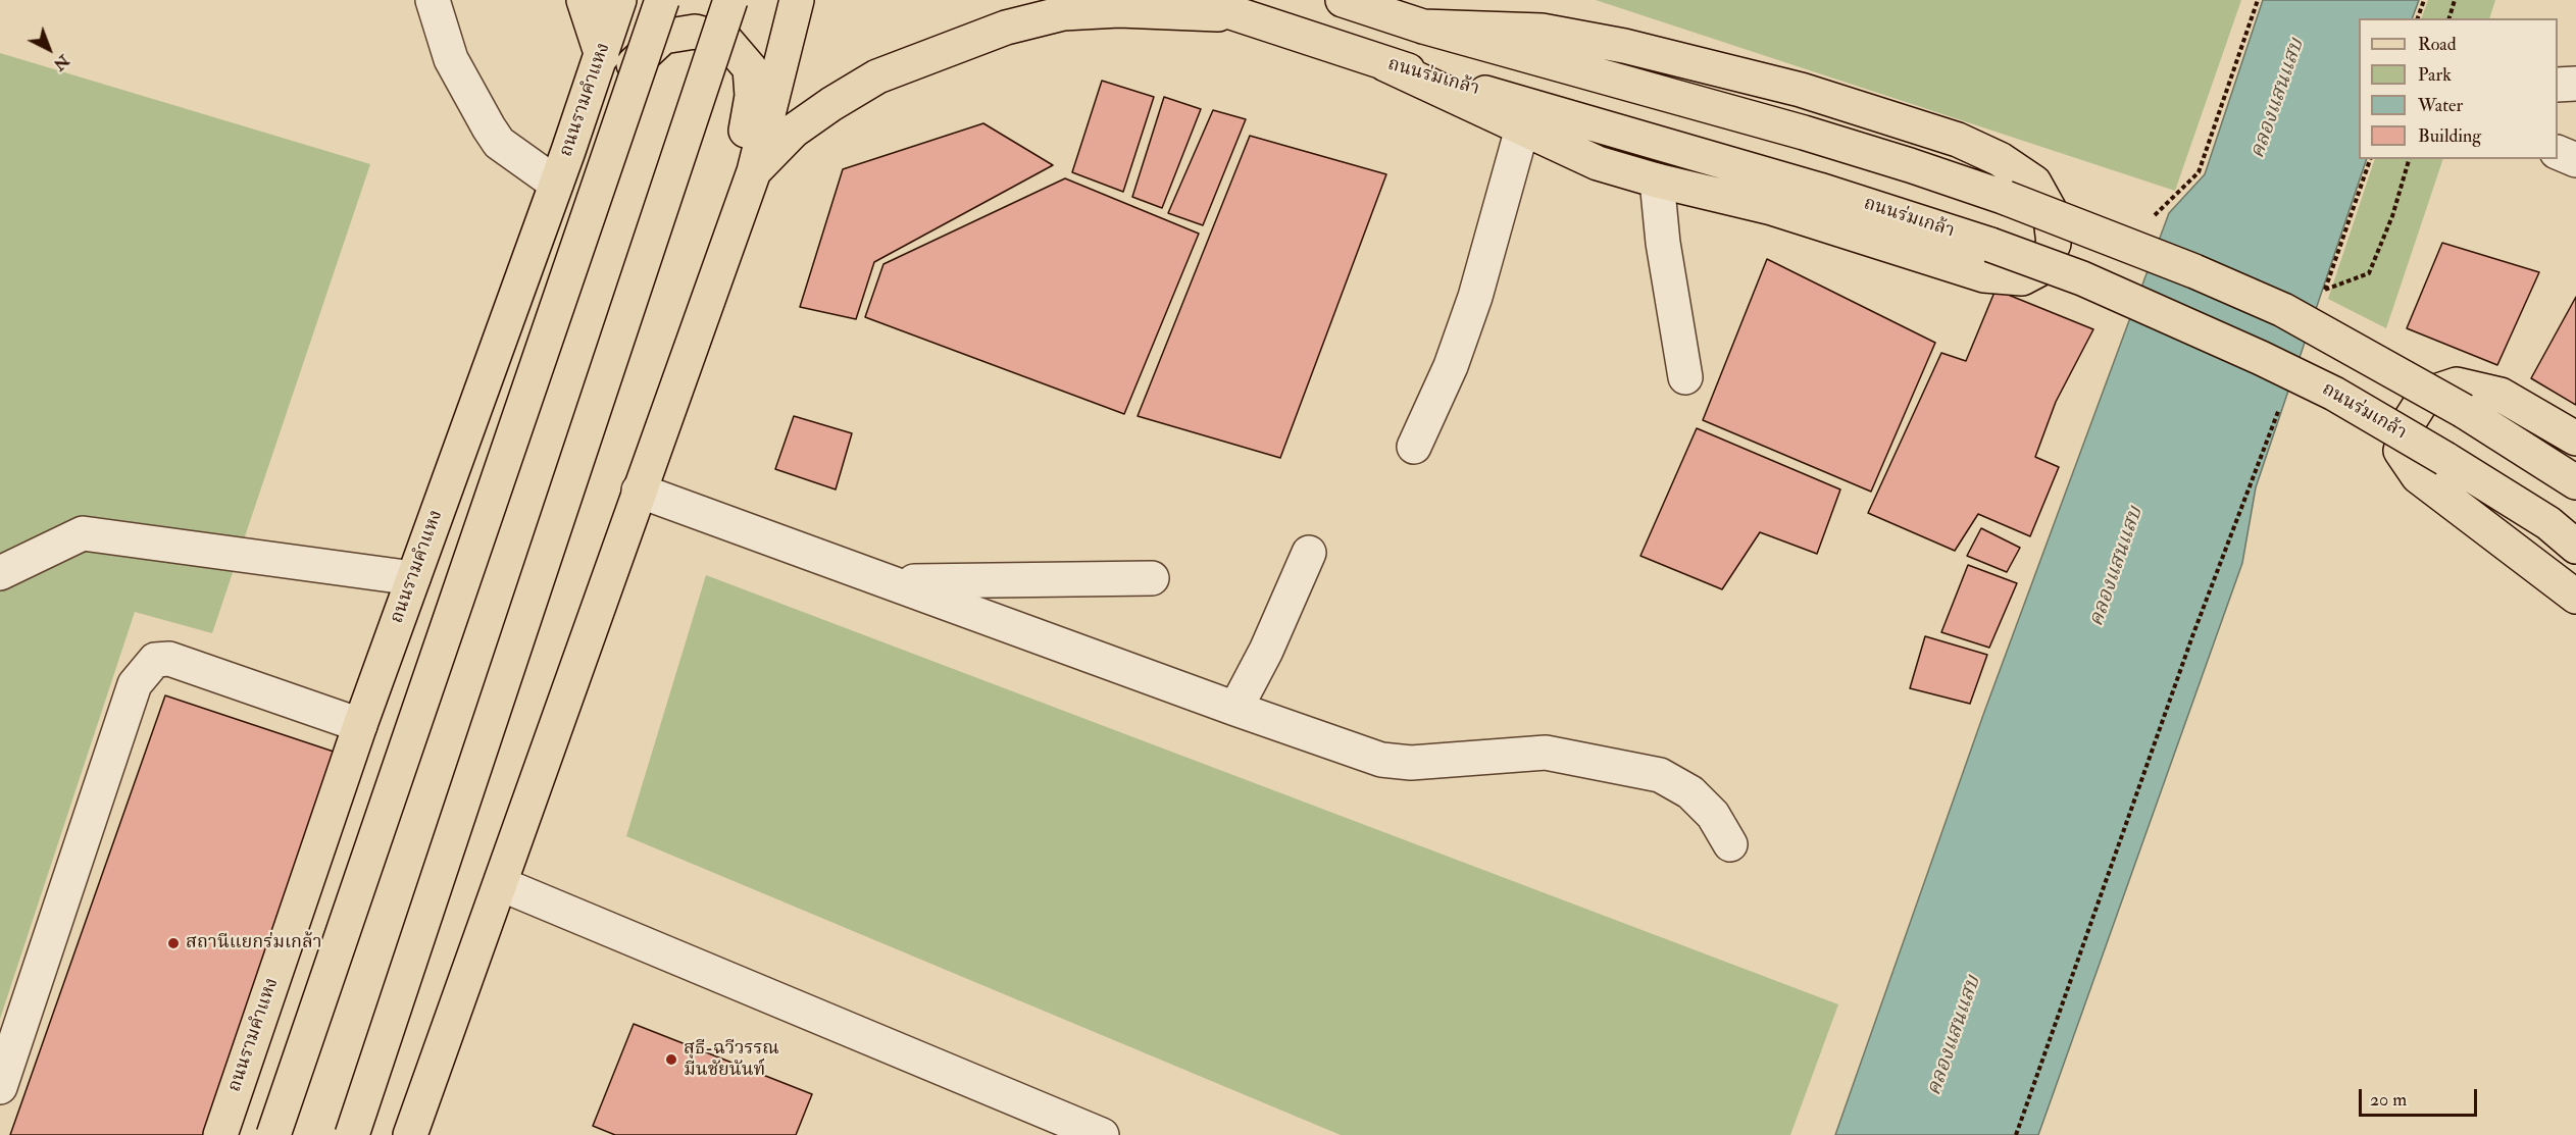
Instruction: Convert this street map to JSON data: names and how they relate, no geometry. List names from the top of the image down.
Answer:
{
  "streets": {
    "main road": ["ถนนร่มเกล้า", "ถนนรามคำแหง"]
  },
  "water": ["คลองแสนแสบ"],
  "places": ["สถานีแยกร่มเกล้า", "สุธี-ฉวีวรรณ มีนชัยนันท์"],
  "legend": [
    "Road",
    "Park",
    "Water",
    "Building"
  ],
  "scale_bar": "20 m",
  "north": "bottom right"
}
